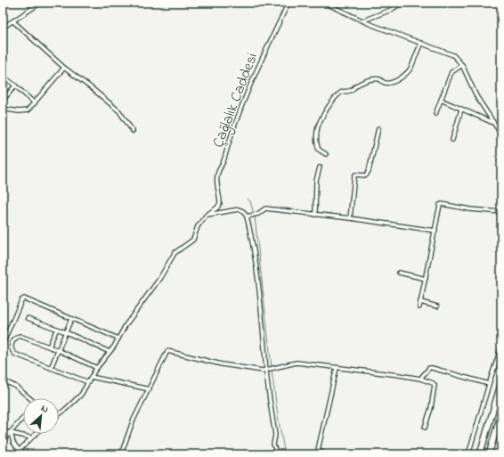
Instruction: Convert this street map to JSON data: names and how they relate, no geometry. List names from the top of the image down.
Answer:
{
  "streets": {
    "street": ["Çağlalık Caddesi"]
  },
  "north": "top right"
}
